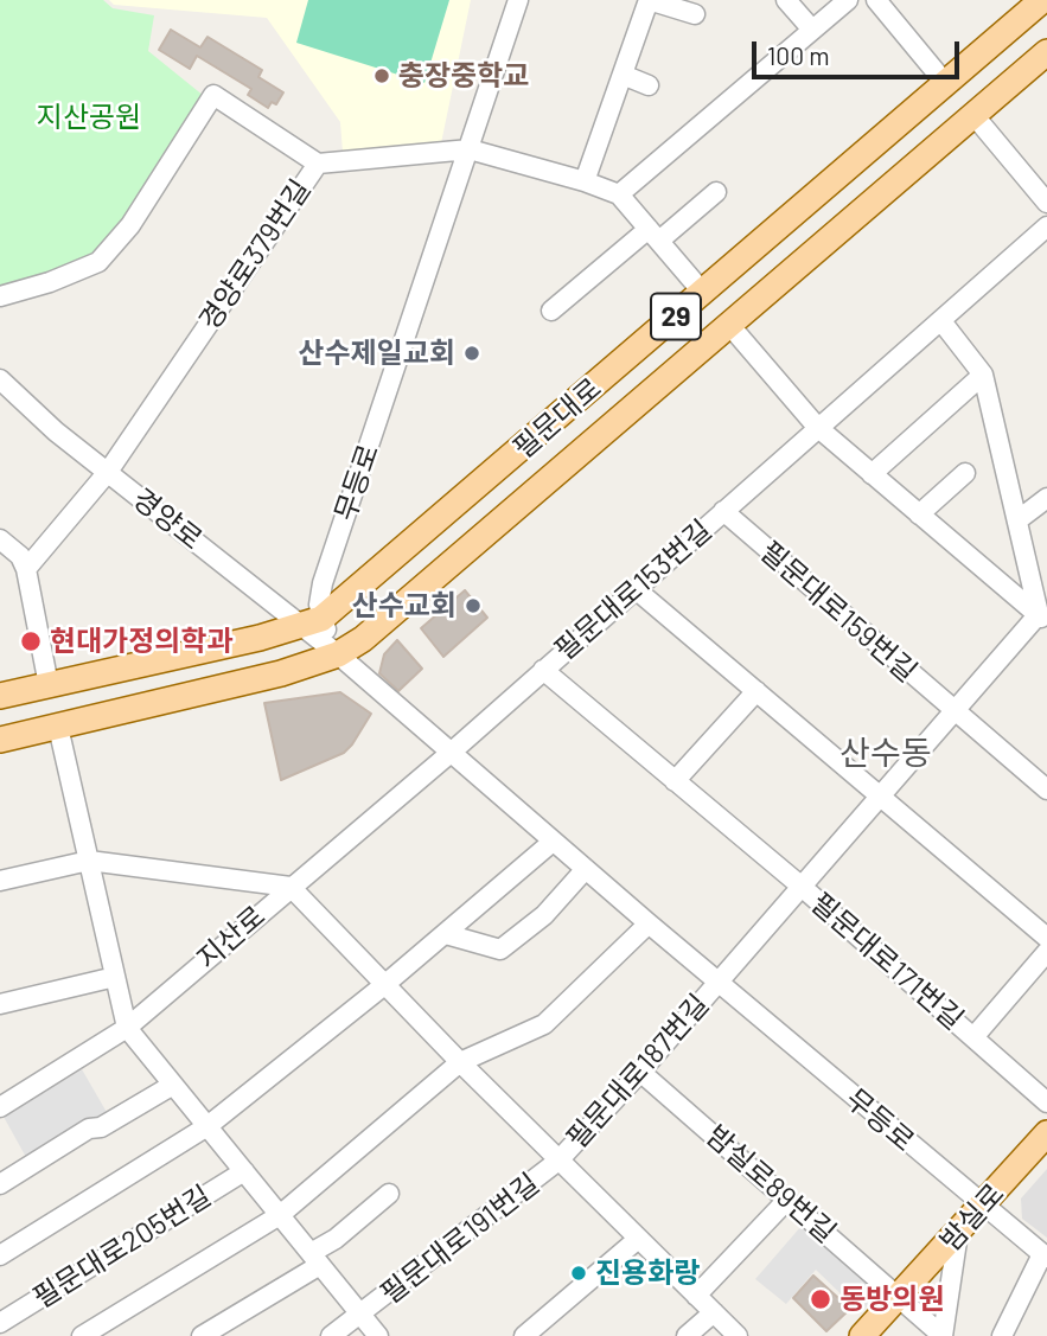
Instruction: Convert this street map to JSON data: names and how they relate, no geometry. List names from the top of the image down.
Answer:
{
  "streets": {
    "main road": ["29", "필문대로", "밤실로"],
    "street": [
      "경양로379번길",
      "무등로",
      "경양로",
      "필문대로153번길",
      "필문대로159번길",
      "지산로",
      "필문대로171번길",
      "필문대로187번길",
      "밤실로89번길",
      "필문대로191번길",
      "필문대로205번길"
    ]
  },
  "crossings": [
    ["경양로379번길", "무등로"],
    ["경양로379번길", "경양로"],
    ["필문대로", "무등로"],
    ["필문대로", "경양로"],
    ["필문대로", "필문대로191번길"],
    ["무등로", "경양로"],
    ["무등로", "필문대로153번길"],
    ["무등로", "지산로"],
    ["무등로", "필문대로187번길"],
    ["무등로", "밤실로"],
    ["필문대로153번길", "필문대로159번길"],
    ["필문대로153번길", "지산로"],
    ["필문대로153번길", "필문대로171번길"],
    ["필문대로159번길", "필문대로171번길"],
    ["지산로", "필문대로187번길"],
    ["지산로", "필문대로191번길"],
    ["필문대로187번길", "밤실로89번길"],
    ["필문대로187번길", "필문대로191번길"],
    ["밤실로89번길", "밤실로"],
    ["필문대로191번길", "필문대로205번길"]
  ],
  "districts": ["산수동"],
  "parks": ["지산공원"],
  "places": [
    "충장중학교",
    "산수제일교회",
    "산수교회",
    "현대가정의학과",
    "진용화랑",
    "동방의원"
  ],
  "scale_bar": "100 m"
}
